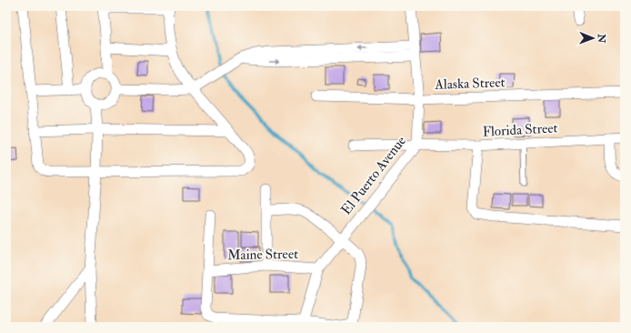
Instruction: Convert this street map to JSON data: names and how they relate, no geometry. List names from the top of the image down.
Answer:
{
  "streets": {
    "street": [
      "Alaska Street",
      "Florida Street",
      "El Puerto Avenue",
      "Maine Street"
    ]
  },
  "crossings": [
    ["Alaska Street", "El Puerto Avenue"],
    ["Florida Street", "El Puerto Avenue"],
    ["El Puerto Avenue", "Maine Street"]
  ],
  "north": "right"
}
